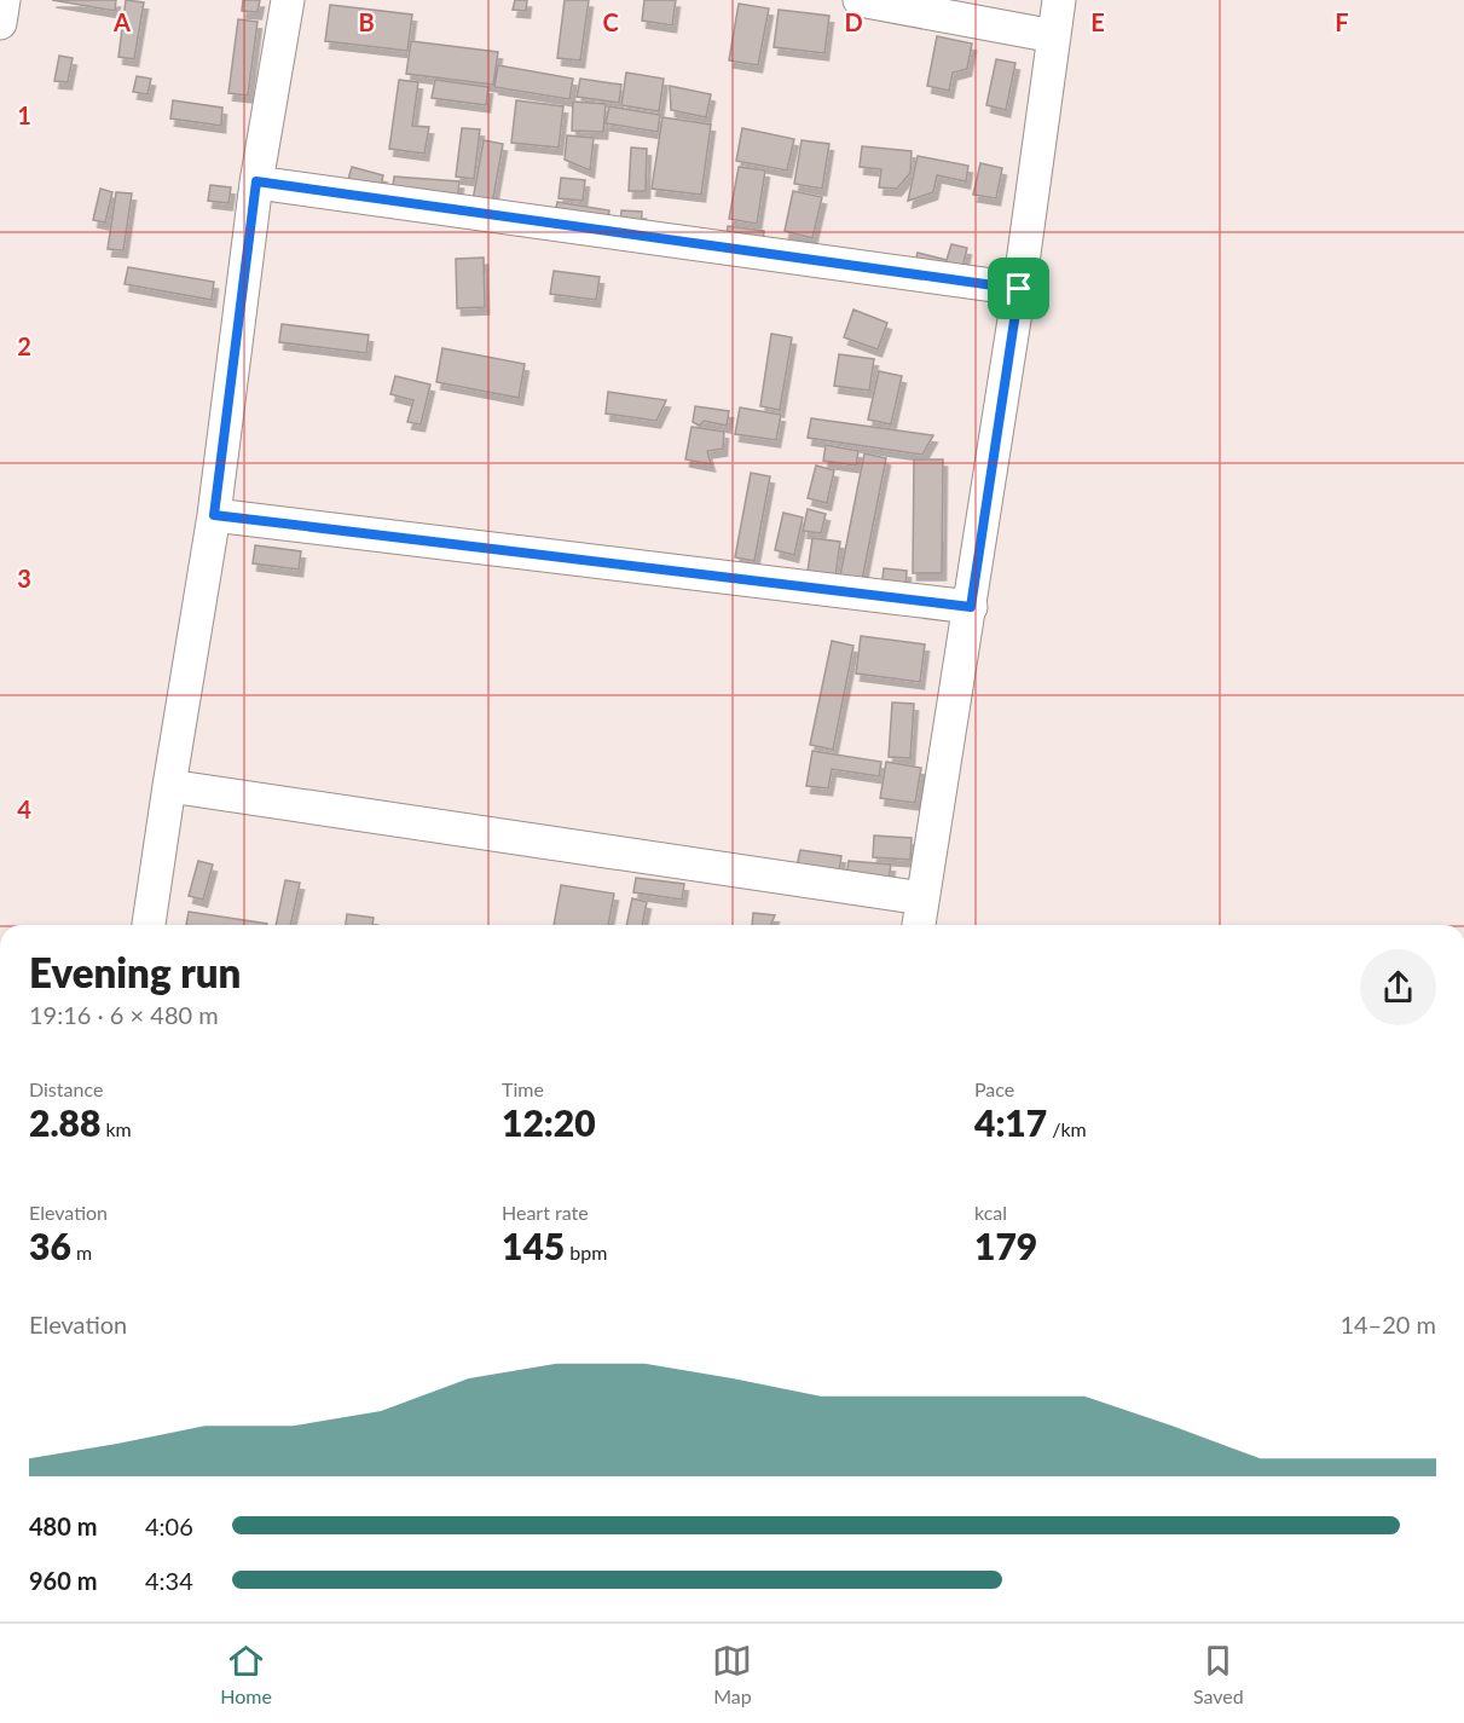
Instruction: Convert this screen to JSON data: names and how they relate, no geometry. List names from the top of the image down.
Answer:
{
  "page": {
    "heading": ["Evening run", "19:16 · 6 × 480 m"],
    "stats": [
      ["Distance", "2.88 km"],
      ["Time", "12:20"],
      ["Pace", "4:17 /km"],
      ["Elevation", "36 m"],
      ["Heart rate", "145 bpm"],
      ["kcal", "179"]
    ],
    "chart": ["Elevation", "14–20 m"],
    "list": [
      {
        "name": "480 m",
        "note": "4:06"
      },
      {
        "name": "960 m",
        "note": "4:34"
      }
    ],
    "tabs": ["Home", "Map", "Saved"]
  },
  "grid": {
    "columns": [
      "A",
      "B",
      "C",
      "D",
      "E",
      "F"
    ],
    "rows": [
      "1",
      "2",
      "3",
      "4"
    ]
  }
}
